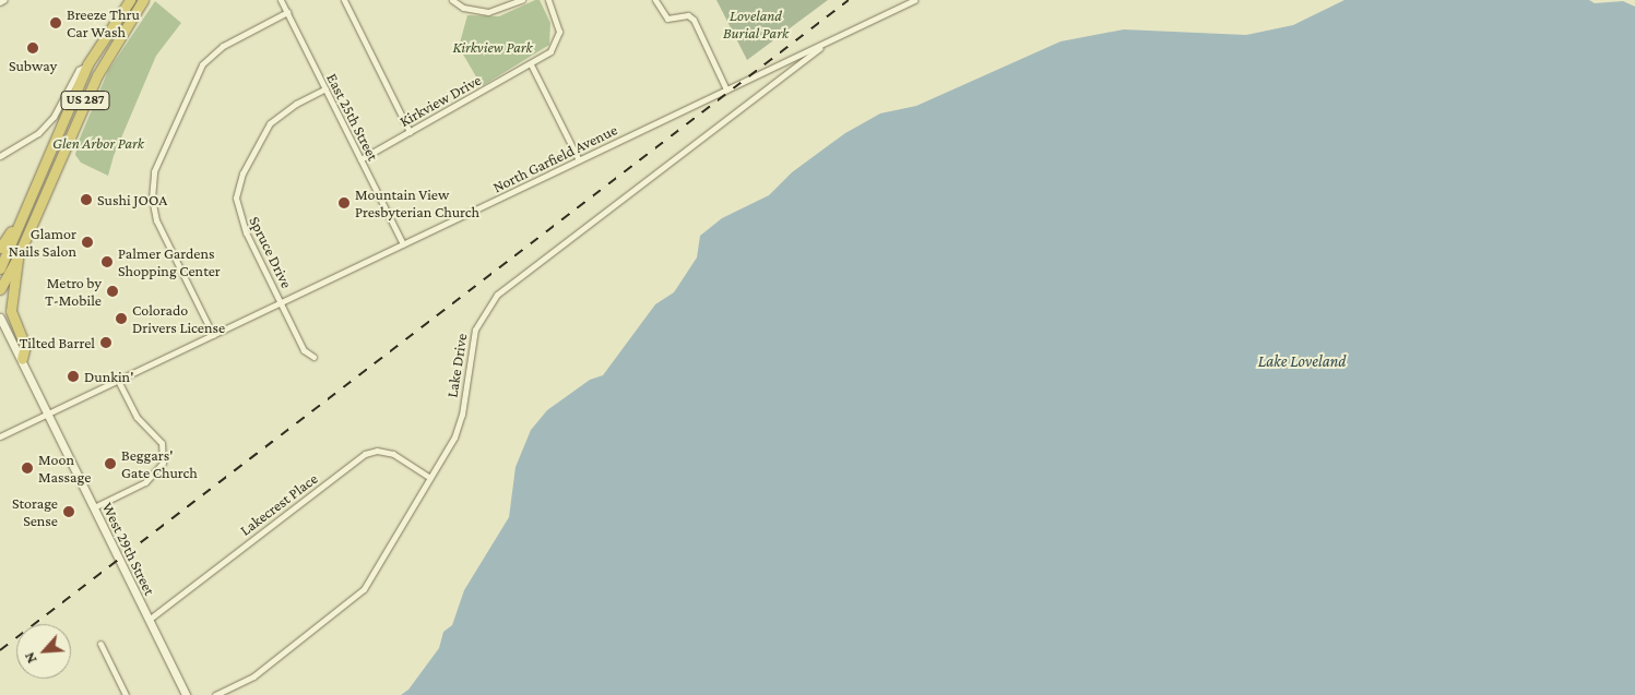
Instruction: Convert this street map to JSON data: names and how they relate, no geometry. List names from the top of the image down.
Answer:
{
  "streets": {
    "highway": ["US 287"],
    "main road": ["West 29th Street"],
    "street": [
      "Kirkview Drive",
      "East 25th Street",
      "North Garfield Avenue",
      "Spruce Drive",
      "Lake Drive",
      "Lakecrest Place"
    ]
  },
  "crossings": [
    ["Kirkview Drive", "East 25th Street"],
    ["East 25th Street", "North Garfield Avenue"],
    ["East 25th Street", "Spruce Drive"],
    ["North Garfield Avenue", "Spruce Drive"],
    ["North Garfield Avenue", "Lake Drive"],
    ["North Garfield Avenue", "West 29th Street"],
    ["Lake Drive", "Lakecrest Place"],
    ["Lakecrest Place", "West 29th Street"]
  ],
  "water": ["Lake Loveland"],
  "parks": ["Loveland Burial Park", "Kirkview Park", "Glen Arbor Park"],
  "places": [
    "Breeze Thru Car Wash",
    "Subway",
    "Sushi JOOA",
    "Mountain View Presbyterian Church",
    "Glamor Nails Salon",
    "Palmer Gardens Shopping Center",
    "Metro by T-Mobile",
    "Colorado Drivers License",
    "Tilted Barrel",
    "Dunkin'",
    "Beggars' Gate Church",
    "Moon Massage",
    "Storage Sense"
  ],
  "north": "bottom left"
}
